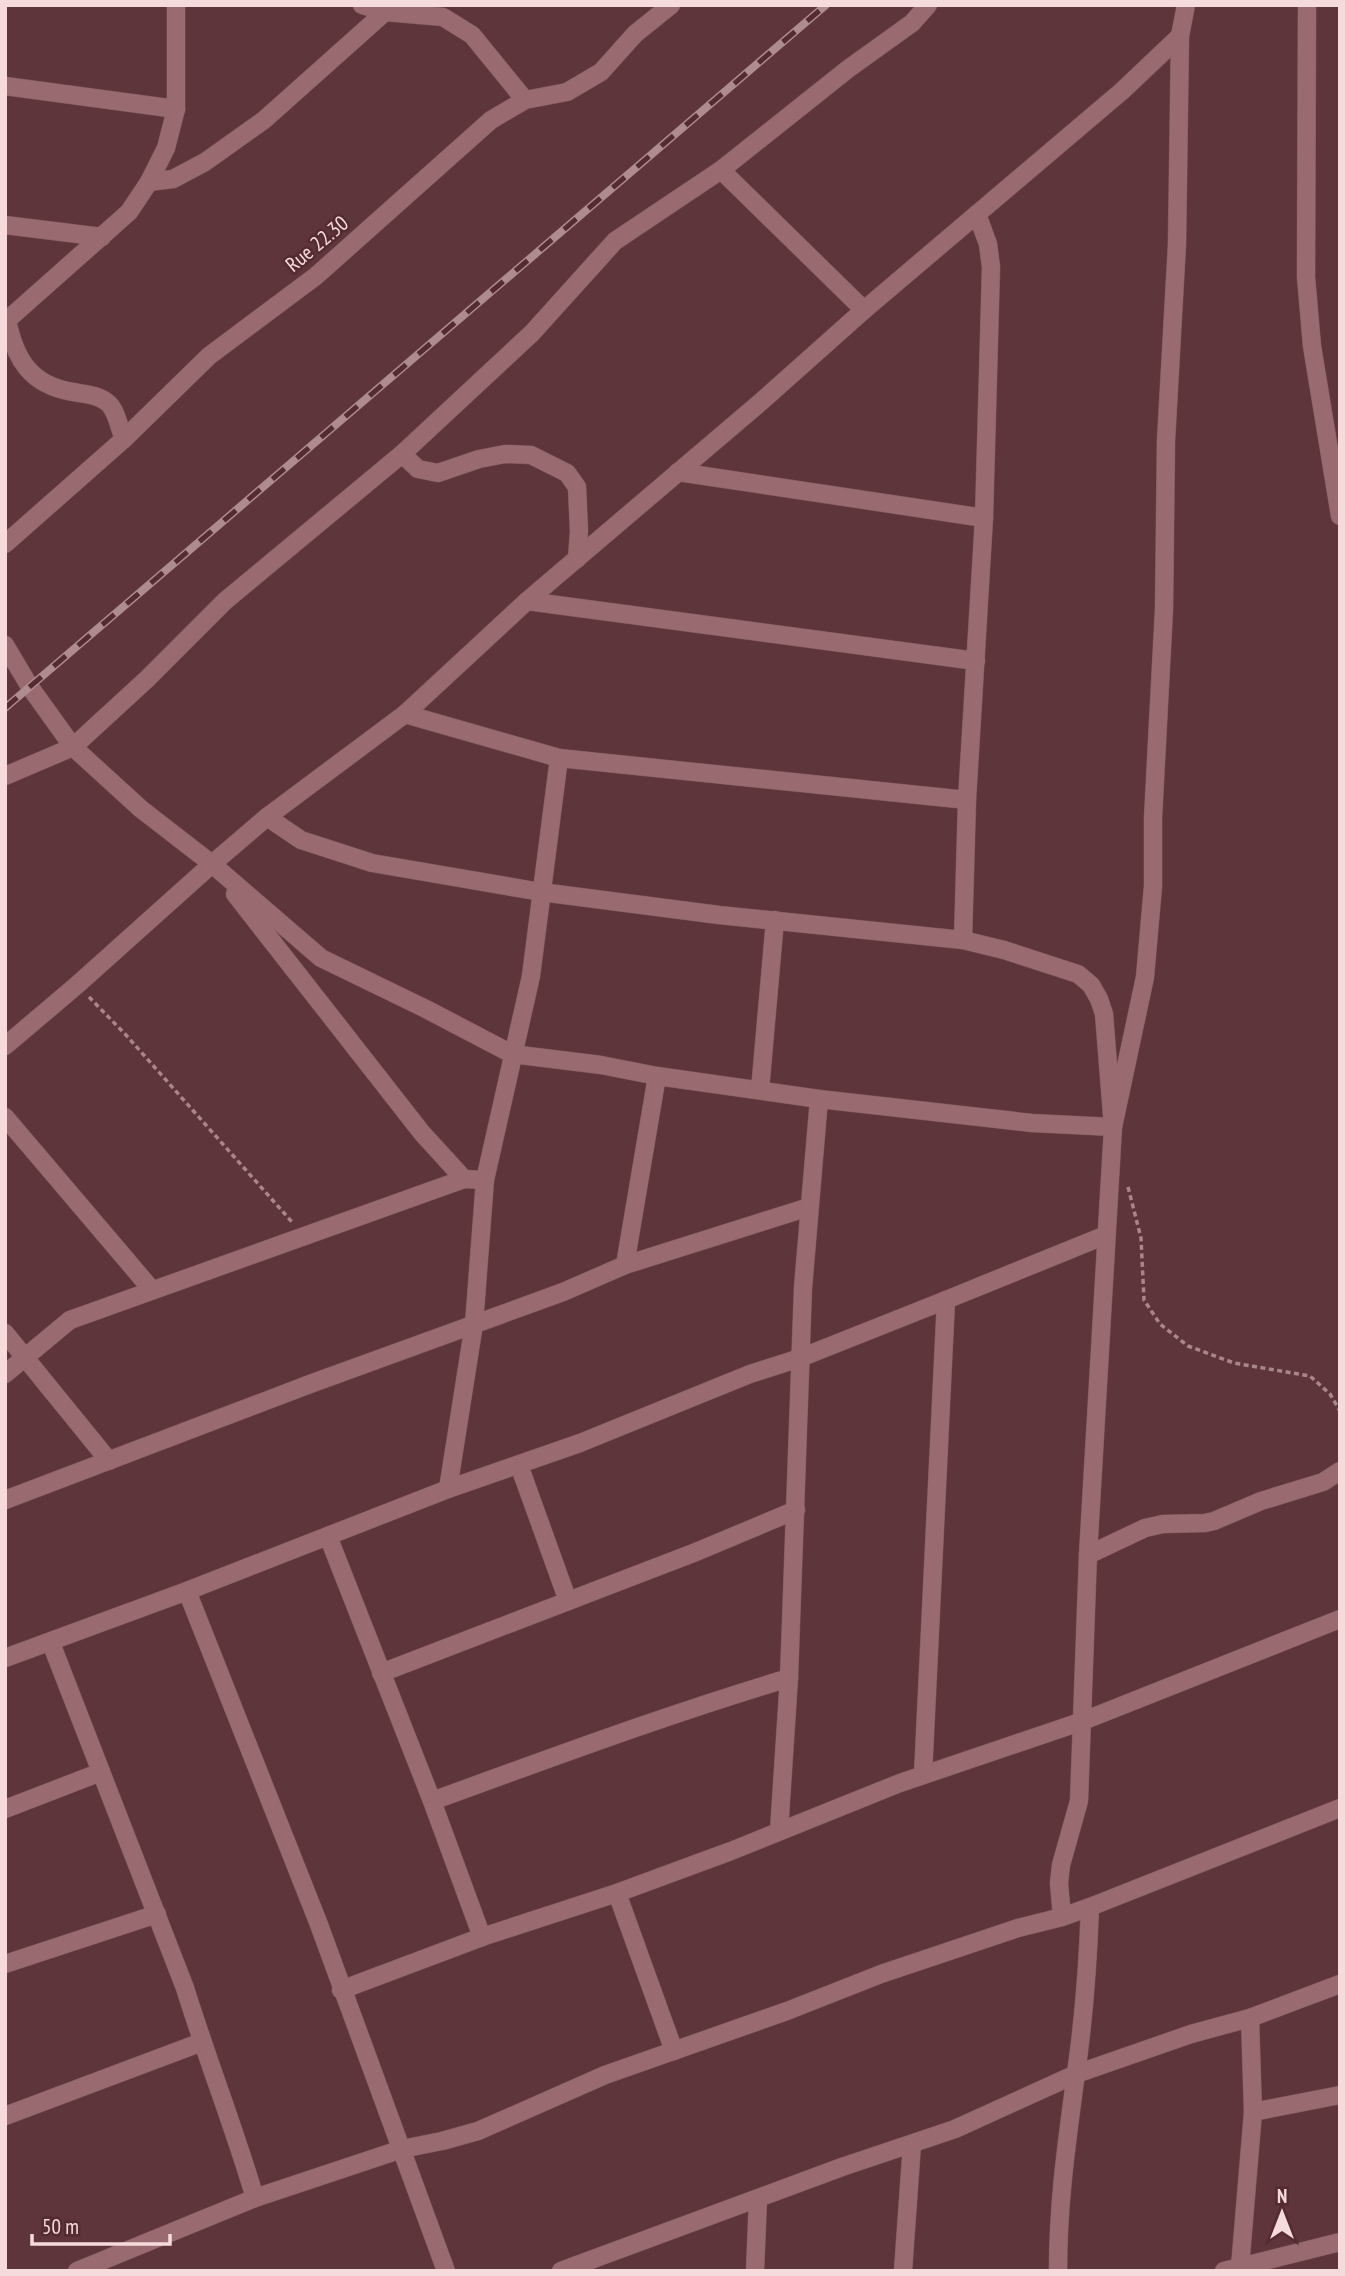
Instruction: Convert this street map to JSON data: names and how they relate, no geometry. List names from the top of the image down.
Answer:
{
  "streets": {
    "street": ["Rue 22.30"]
  },
  "scale_bar": "50 m",
  "north": "top"
}
